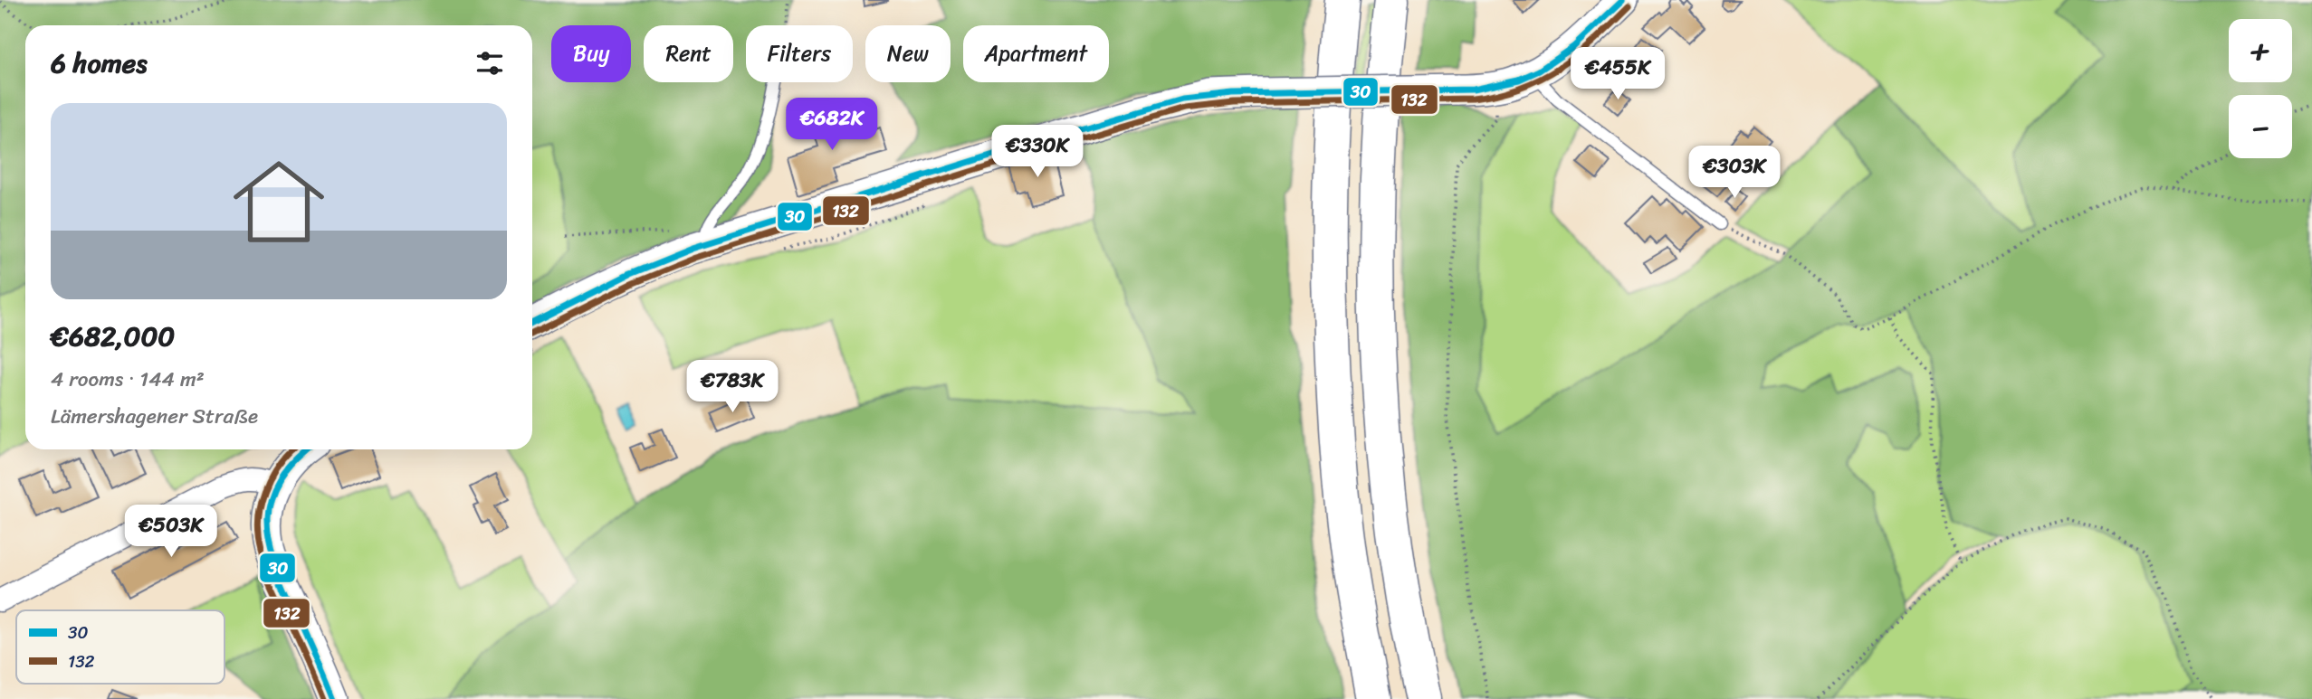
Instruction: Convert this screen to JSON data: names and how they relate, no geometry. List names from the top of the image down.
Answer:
{
  "lines": ["transit line 30", "transit line 132"],
  "legend": ["30", "132"],
  "page": {
    "map_buttons": ["+", "−"],
    "chip": [
      "Buy",
      "Rent",
      "Filters",
      "New",
      "Apartment"
    ],
    "heading": "6 homes",
    "price": [
      "€455K",
      "€682K",
      "€330K",
      "€303K",
      "€783K",
      "€503K"
    ],
    "list": [
      {
        "name": "€682,000",
        "note": "4 rooms · 144 m² · Lämershagener Straße"
      }
    ]
  }
}
